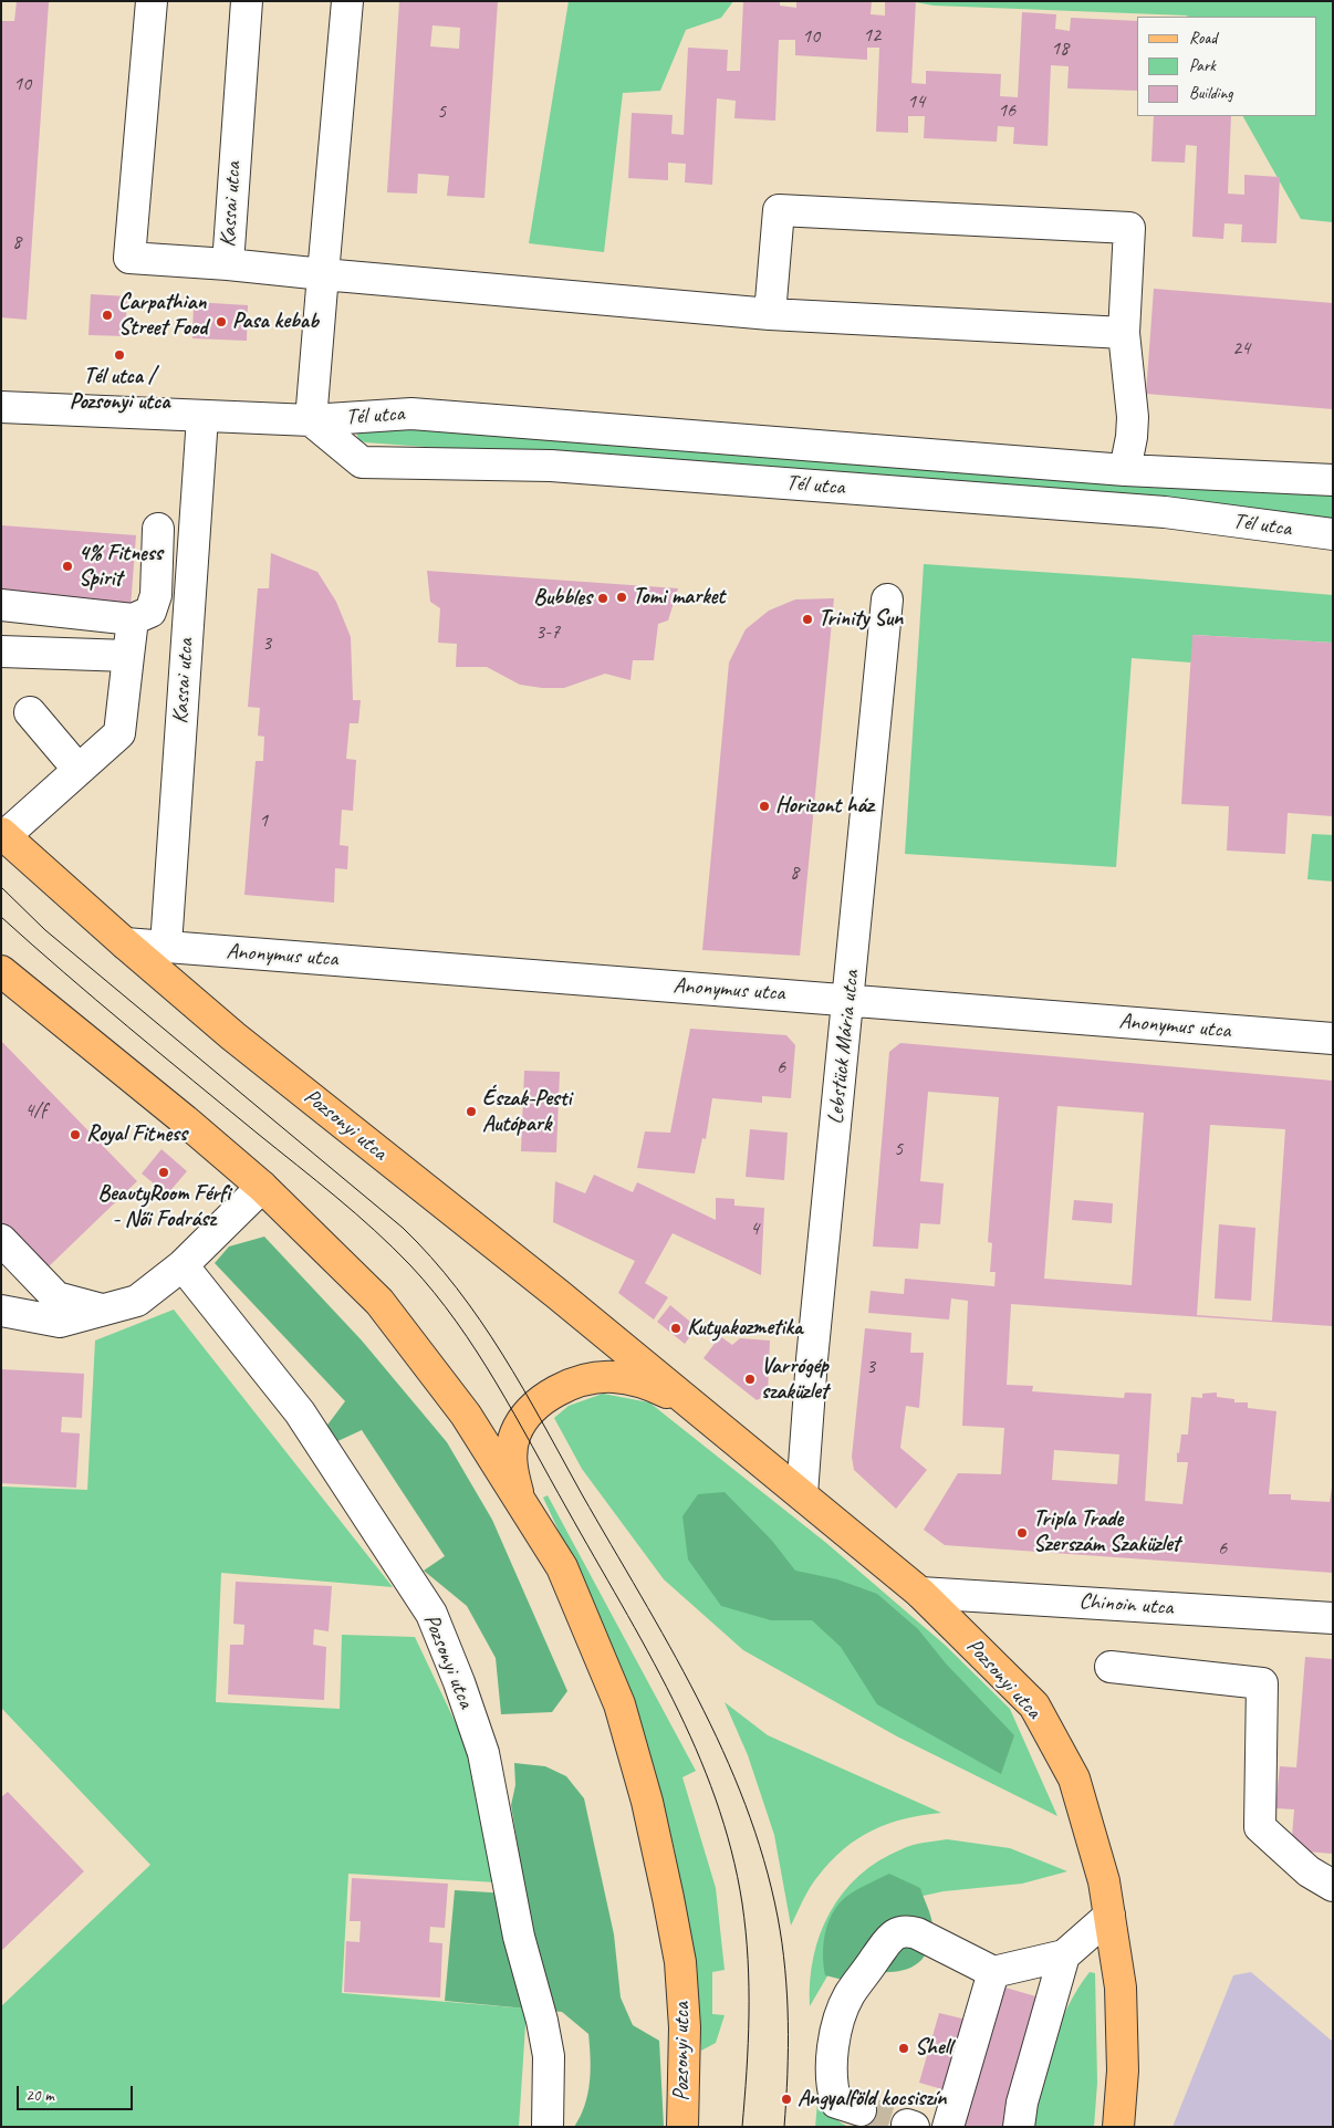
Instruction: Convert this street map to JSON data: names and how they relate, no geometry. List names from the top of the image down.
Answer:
{
  "streets": {
    "main road": ["Pozsonyi utca"],
    "street": [
      "Kassai utca",
      "Tél utca",
      "Anonymus utca",
      "Lebstück Mária utca",
      "Chinoin utca"
    ]
  },
  "crossings": [
    ["Kassai utca", "Tél utca"],
    ["Kassai utca", "Anonymus utca"],
    ["Anonymus utca", "Lebstück Mária utca"],
    ["Anonymus utca", "Pozsonyi utca"],
    ["Lebstück Mária utca", "Pozsonyi utca"],
    ["Pozsonyi utca", "Chinoin utca"]
  ],
  "places": [
    "Carpathian Street Food",
    "Pasa kebab",
    "Tél utca / Pozsonyi utca",
    "4% Fitness Spirit",
    "Tomi market",
    "Bubbles",
    "Trinity Sun",
    "Horizont ház",
    "Észak-Pesti Autópark",
    "Royal Fitness",
    "BeautyRoom Férfi - Női Fodrász",
    "Kutyakozmetika",
    "Varrógép szaküzlet",
    "Tripla Trade Szerszám Szaküzlet",
    "Shell",
    "Angyalföld kocsiszín"
  ],
  "house_numbers": [
    "12",
    "10",
    "18",
    "10",
    "14",
    "16",
    "5",
    "8",
    "24",
    "3-7",
    "3",
    "1",
    "8",
    "6",
    "4/f",
    "5",
    "4",
    "3",
    "6"
  ],
  "legend": ["Road", "Park", "Building"],
  "scale_bar": "20 m"
}
